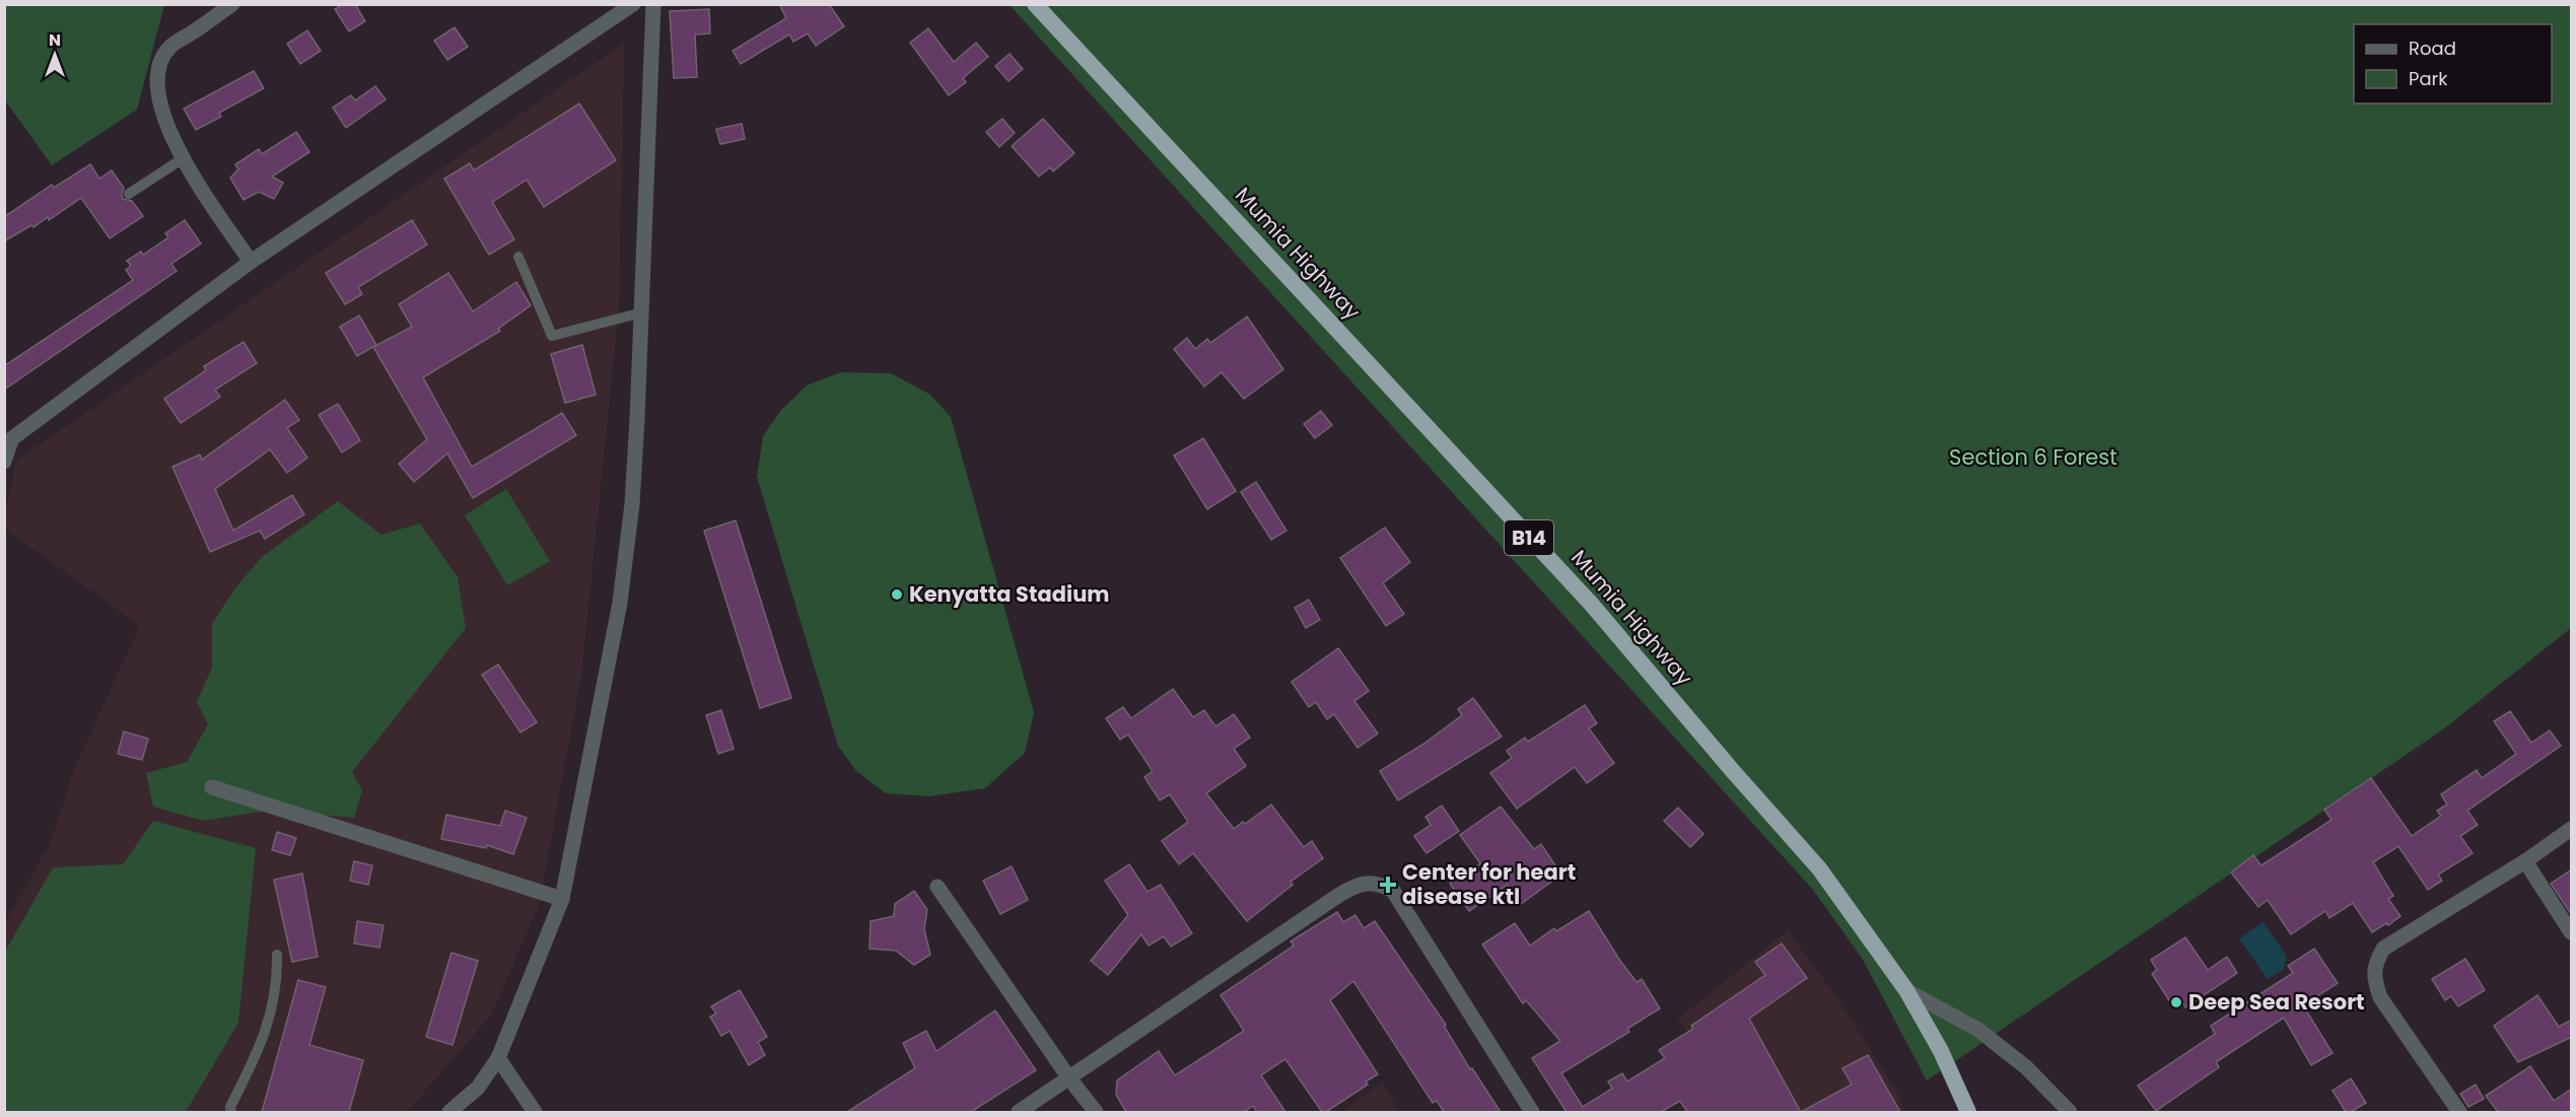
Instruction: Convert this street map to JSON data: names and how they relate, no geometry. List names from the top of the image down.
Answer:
{
  "streets": {
    "highway": ["Mumia Highway", "B14"]
  },
  "parks": ["Section 6 Forest"],
  "places": {
    "other": ["Kenyatta Stadium", "Deep Sea Resort"],
    "health": ["Center for heart disease ktl"]
  },
  "legend": ["Road", "Park"],
  "north": "top"
}
